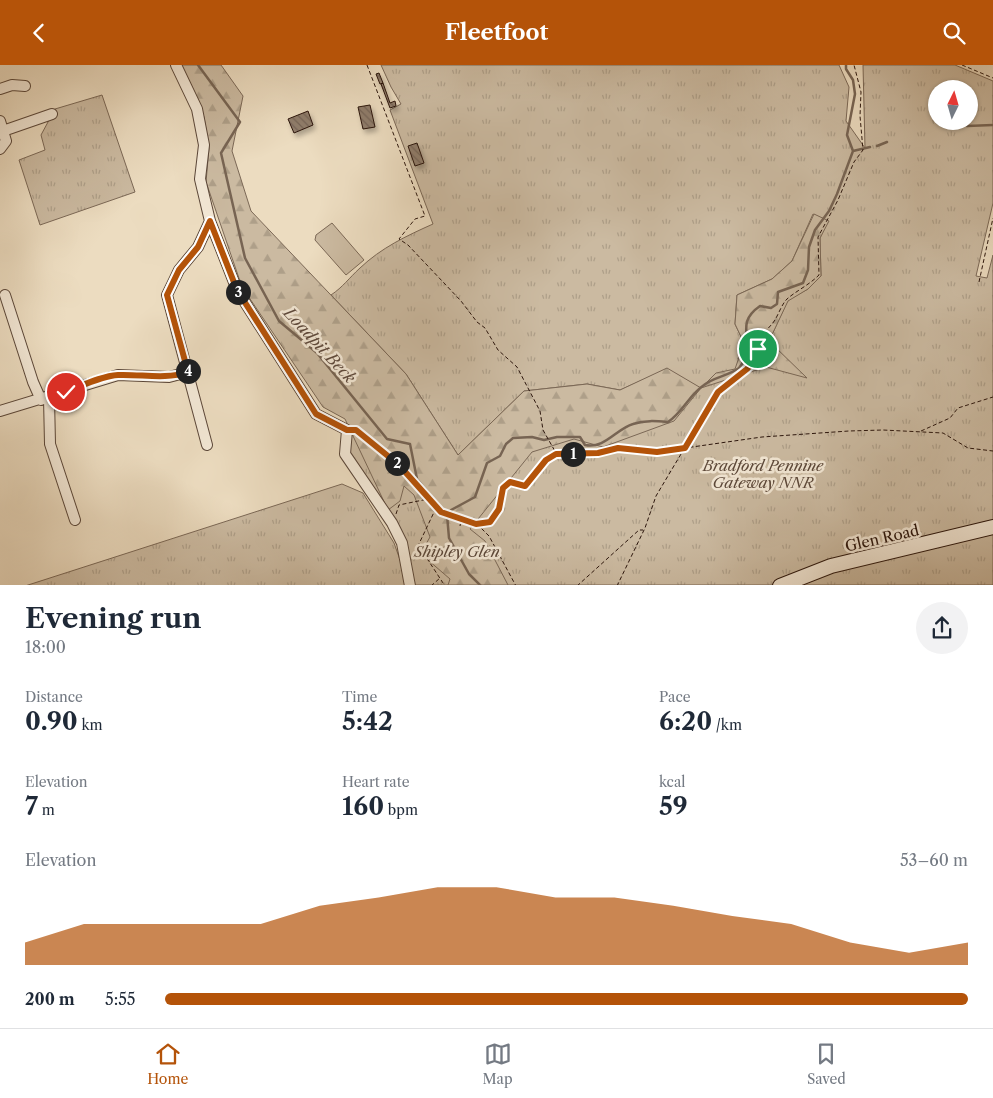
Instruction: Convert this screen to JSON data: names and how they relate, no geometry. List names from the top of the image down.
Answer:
{
  "streets": {
    "street": ["Glen Road"]
  },
  "water": ["Loadpit Beck"],
  "parks": ["Bradford Pennine Gateway NNR", "Shipley Glen"],
  "north": "top",
  "page": {
    "header": "Fleetfoot",
    "pins": [
      "3",
      "4",
      "1",
      "2"
    ],
    "heading": ["Evening run", "18:00"],
    "stats": [
      ["Distance", "0.90 km"],
      ["Time", "5:42"],
      ["Pace", "6:20 /km"],
      ["Elevation", "7 m"],
      ["Heart rate", "160 bpm"],
      ["kcal", "59"]
    ],
    "chart": ["Elevation", "53–60 m"],
    "list": [
      {
        "name": "200 m",
        "note": "5:55"
      }
    ],
    "tabs": ["Home", "Map", "Saved"]
  }
}
